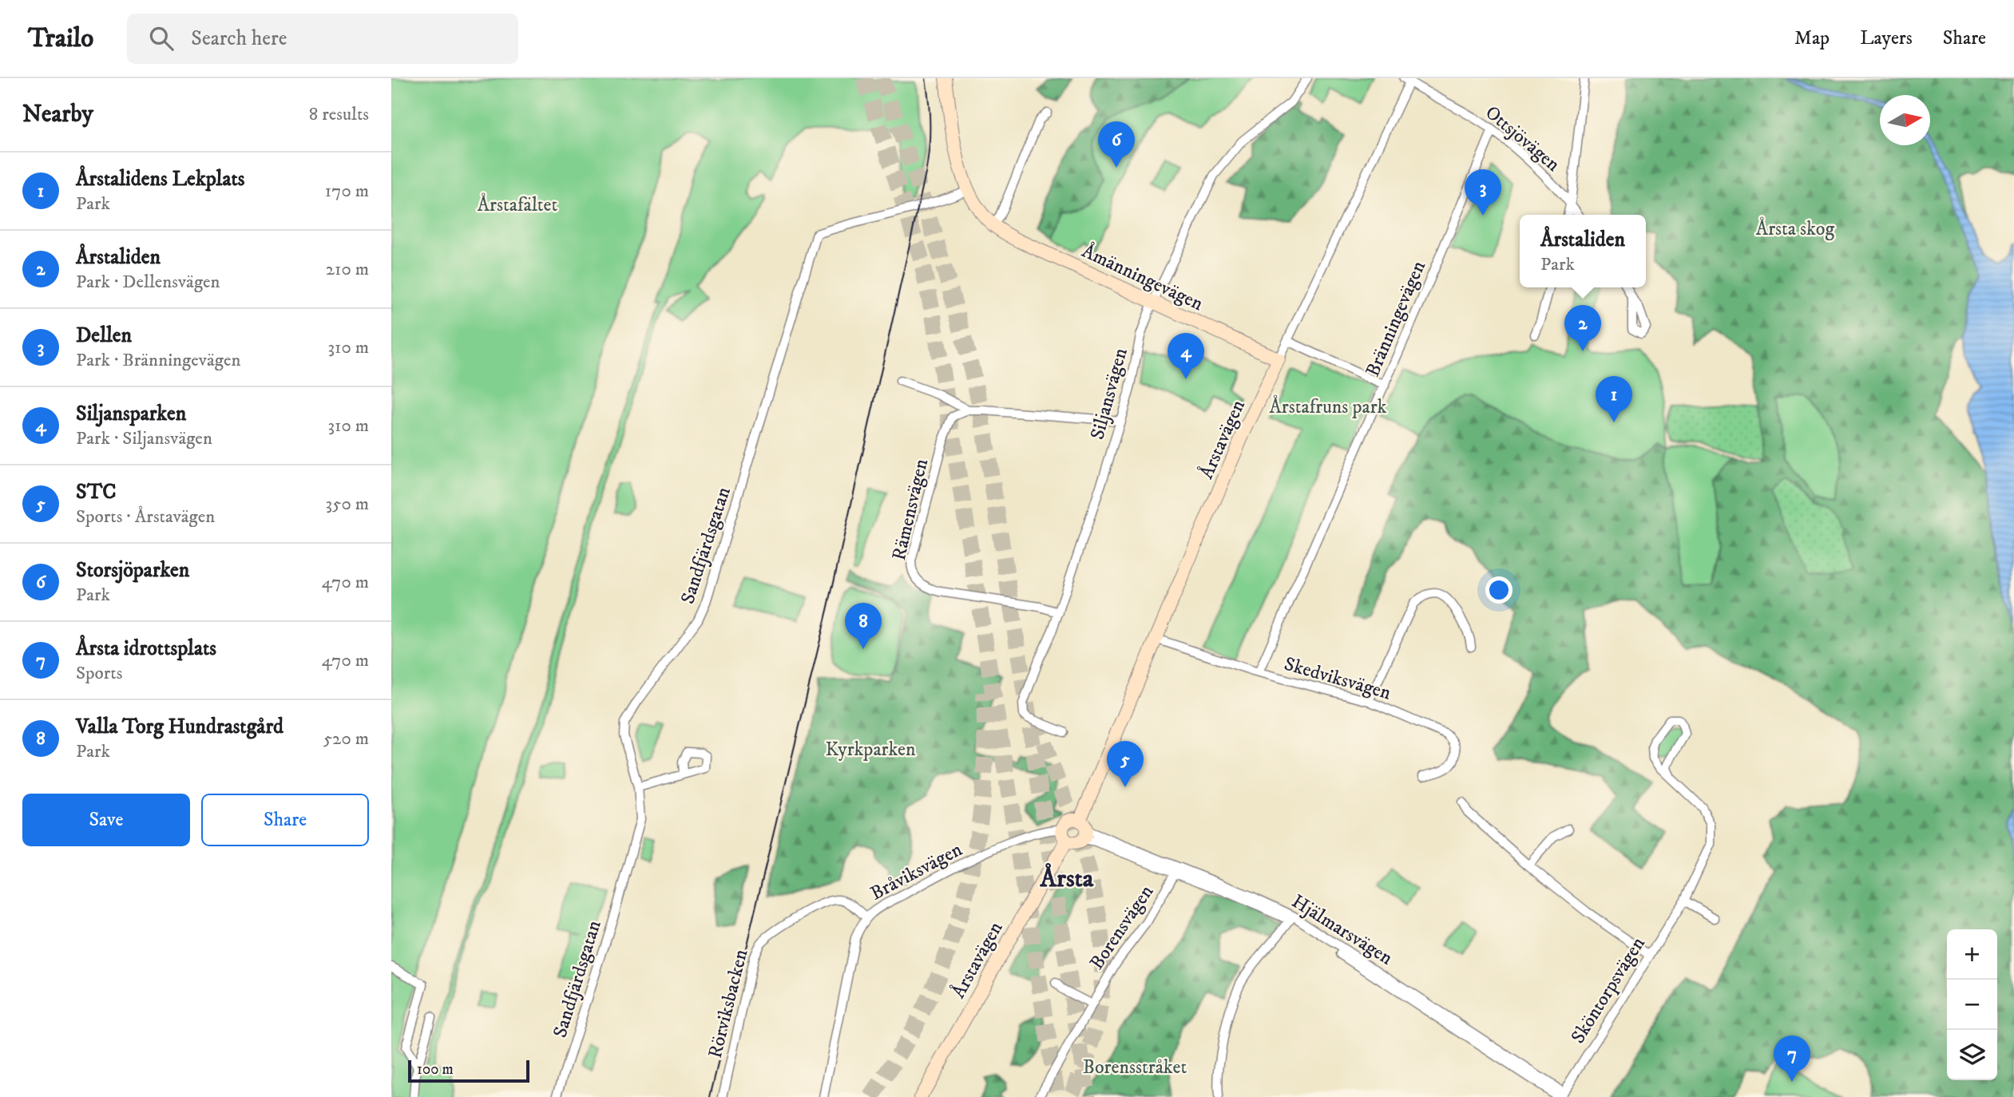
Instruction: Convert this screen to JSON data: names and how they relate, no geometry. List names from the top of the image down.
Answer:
{
  "streets": {
    "street": [
      "Ottsjövägen",
      "Åmänningevägen",
      "Bränningevägen",
      "Siljansvägen",
      "Årstavägen",
      "Rämensvägen",
      "Sandfjärdsgatan",
      "Skedviksvägen",
      "Bråviksvägen",
      "Borensvägen",
      "Hjälmarsvägen",
      "Sköntorpsvägen",
      "Rörviksbacken"
    ]
  },
  "crossings": [
    ["Ottsjövägen", "Bränningevägen"],
    ["Ottsjövägen", "Årstavägen"],
    ["Åmänningevägen", "Siljansvägen"],
    ["Åmänningevägen", "Årstavägen"],
    ["Åmänningevägen", "Sandfjärdsgatan"],
    ["Bränningevägen", "Skedviksvägen"],
    ["Siljansvägen", "Rämensvägen"],
    ["Årstavägen", "Skedviksvägen"],
    ["Årstavägen", "Bråviksvägen"],
    ["Årstavägen", "Hjälmarsvägen"],
    ["Bråviksvägen", "Rörviksbacken"],
    ["Borensvägen", "Hjälmarsvägen"],
    ["Hjälmarsvägen", "Sköntorpsvägen"]
  ],
  "districts": ["Årsta"],
  "parks": [
    "Årstafältet",
    "Årsta skog",
    "Årstafruns park",
    "Kyrkparken",
    "Borensstråket"
  ],
  "scale_bar": "100 m",
  "north": "right",
  "page": {
    "header": "Trailo",
    "search": "Search here",
    "nav": ["Map", "Layers", "Share"],
    "heading": ["Nearby", "8 results"],
    "pins": [
      "6",
      "3",
      "2",
      "4",
      "1",
      "8",
      "5",
      "7"
    ],
    "list": [
      {
        "mark": "1",
        "name": "Årstalidens Lekplats",
        "note": "Park",
        "value": "170 m"
      },
      {
        "mark": "2",
        "name": "Årstaliden",
        "note": "Park · Dellensvägen",
        "value": "210 m"
      },
      {
        "mark": "3",
        "name": "Dellen",
        "note": "Park · Bränningevägen",
        "value": "310 m"
      },
      {
        "mark": "4",
        "name": "Siljansparken",
        "note": "Park · Siljansvägen",
        "value": "310 m"
      },
      {
        "mark": "5",
        "name": "STC",
        "note": "Sports · Årstavägen",
        "value": "350 m"
      },
      {
        "mark": "6",
        "name": "Storsjöparken",
        "note": "Park",
        "value": "470 m"
      },
      {
        "mark": "7",
        "name": "Årsta idrottsplats",
        "note": "Sports",
        "value": "470 m"
      },
      {
        "mark": "8",
        "name": "Valla Torg Hundrastgård",
        "note": "Park",
        "value": "520 m"
      }
    ],
    "popup": ["Årstaliden", "Park"],
    "buttons": ["Save", "Share"],
    "map_buttons": ["+", "−"],
    "scale": "100 m"
  }
}
